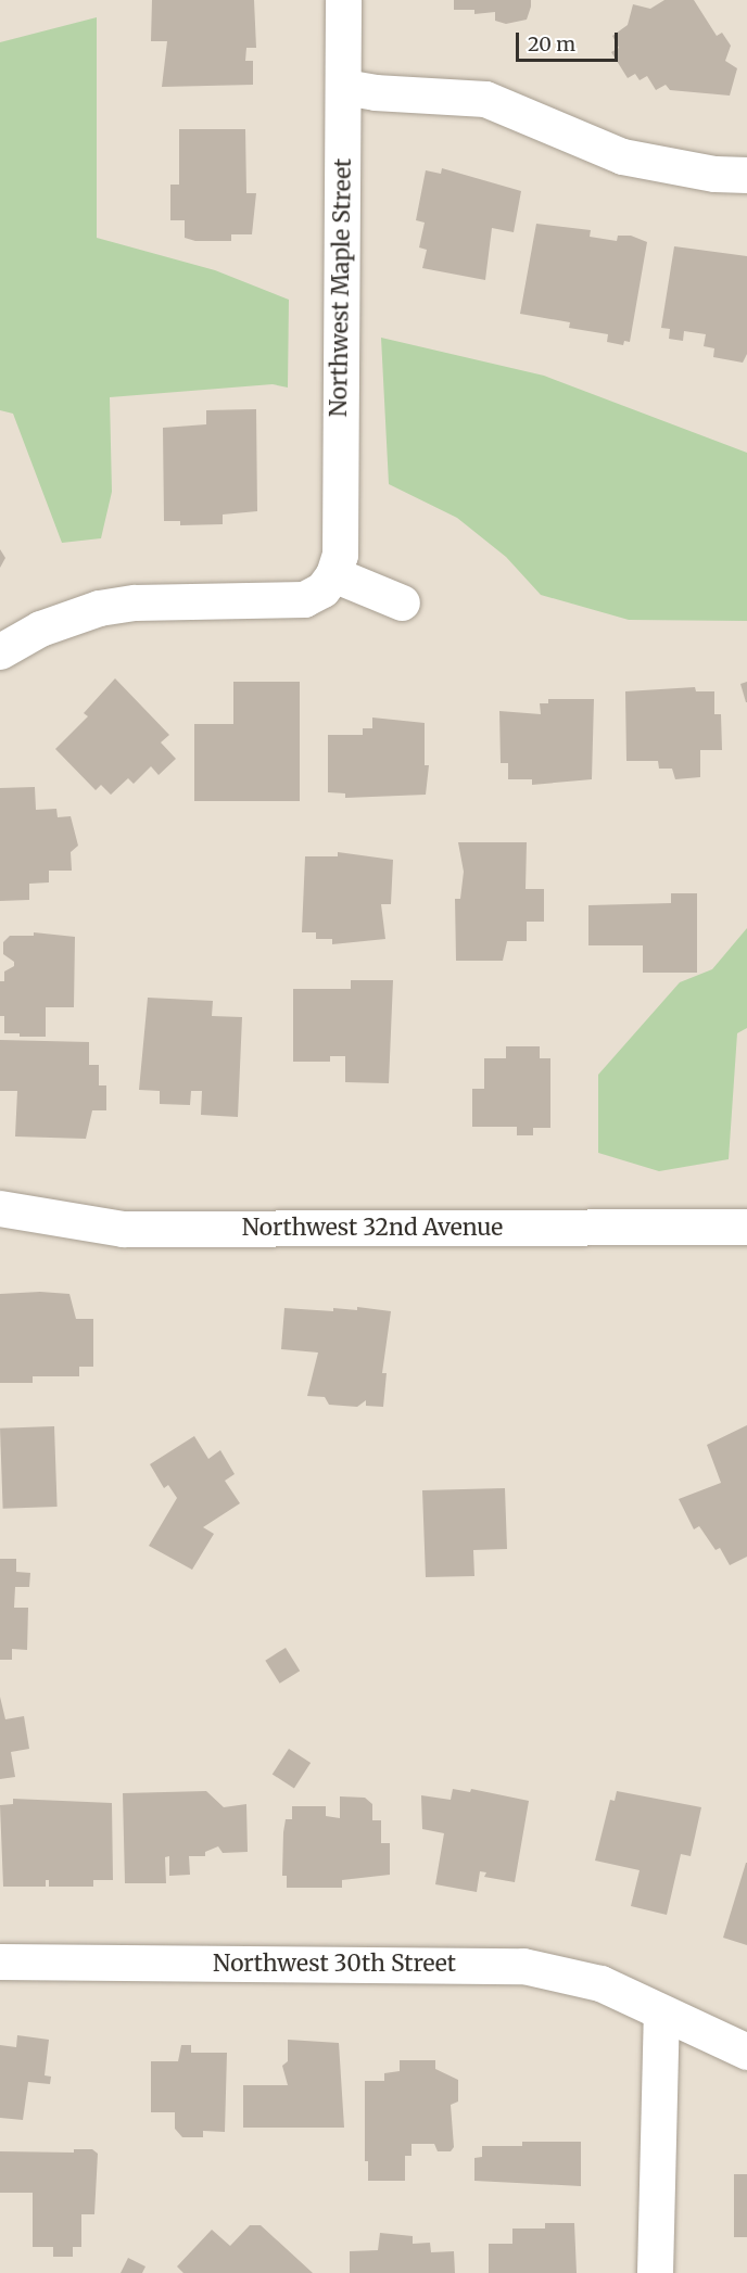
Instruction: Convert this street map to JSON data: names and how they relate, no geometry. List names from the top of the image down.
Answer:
{
  "streets": {
    "street": ["Northwest Maple Street", "Northwest 32nd Avenue", "Northwest 30th Street"]
  },
  "scale_bar": "20 m"
}
